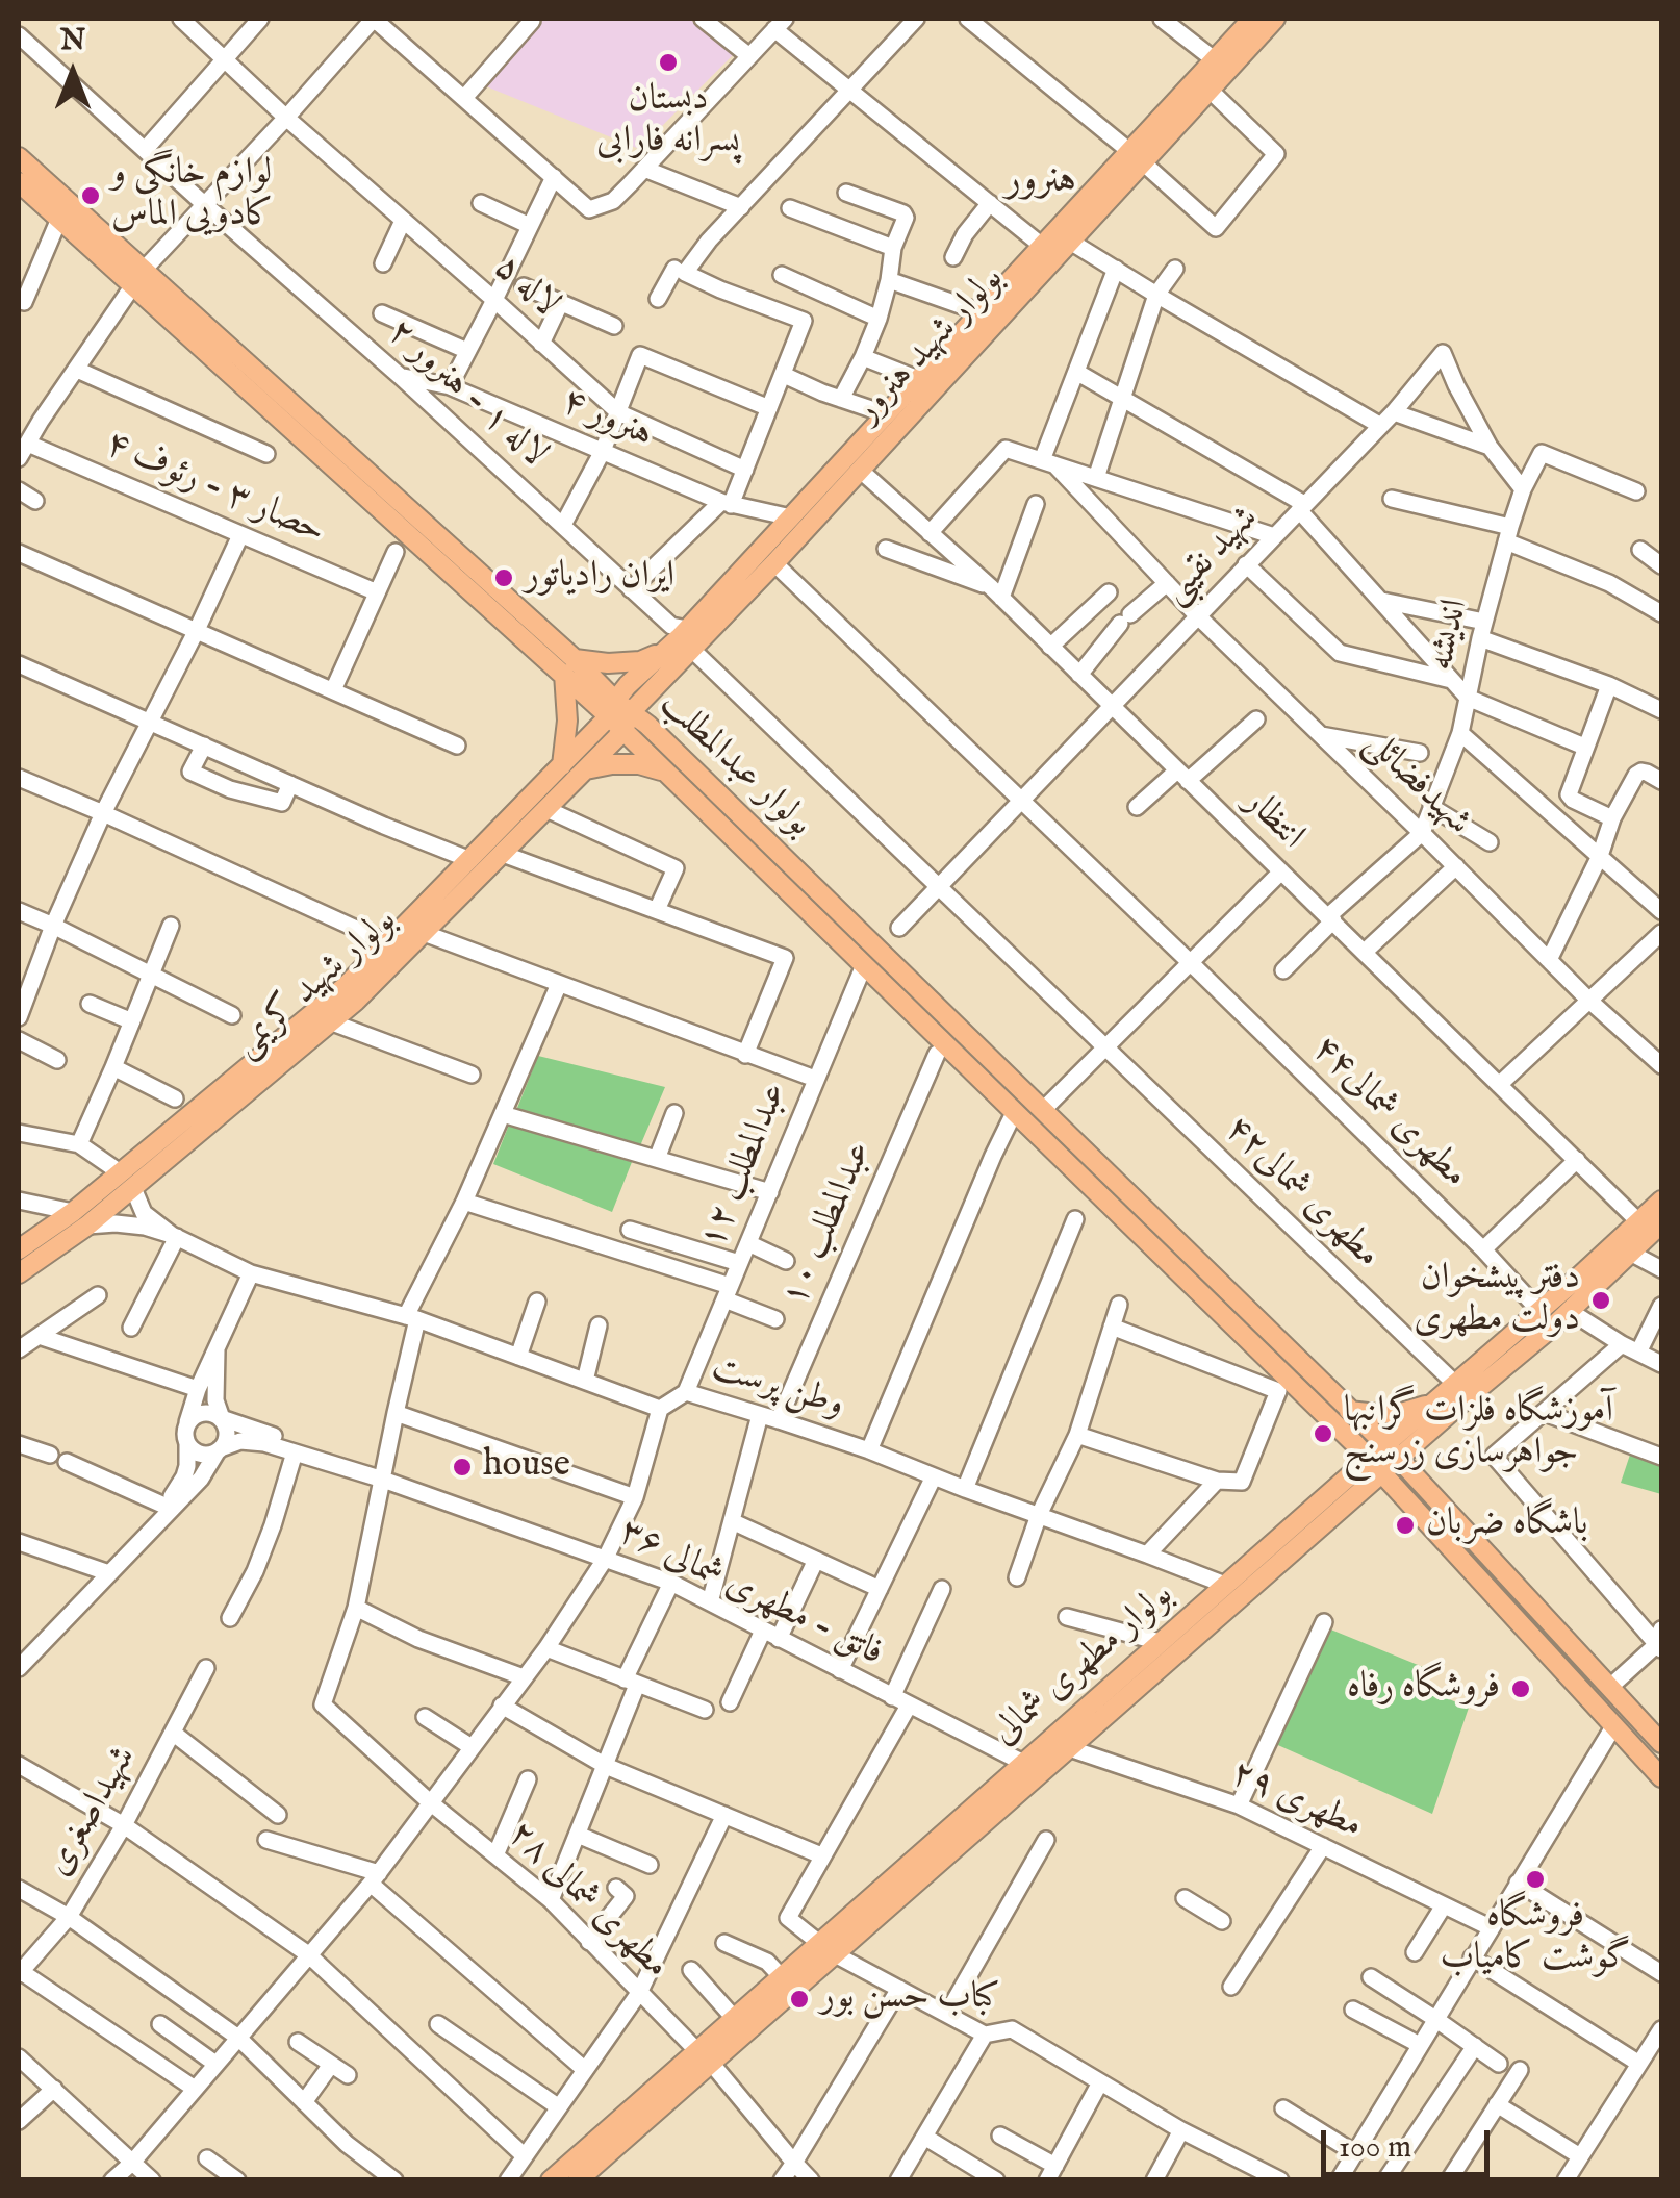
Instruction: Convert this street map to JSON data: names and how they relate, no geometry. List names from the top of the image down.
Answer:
{
  "streets": {
    "main road": [
      "بولوار شهید هنرور",
      "بولوار عبدالمطلب",
      "بولوار شهید کریمی",
      "بولوار مطهری شمالی"
    ],
    "street": [
      "لاله ۵",
      "لاله ۱ - هنرور ۲",
      "هنرور ۴",
      "حصار ۳ - رئوف ۴",
      "شهید نقیبی",
      "اندیشه",
      "شهیدفضائلی",
      "انتظار",
      "مطهری شمالی۴۴",
      "عبدالمطلب ۱۲",
      "مطهری شمالی۴۲",
      "عبدالمطلب ۱۰",
      "وطن پرست",
      "فاتق - مطهری شمالی ۳۶",
      "مطهری ۲۹",
      "شهیداصغری",
      "مطهری شمالی ۲۸"
    ]
  },
  "crossings": [
    ["بولوار شهید هنرور", "لاله ۱ - هنرور ۲"],
    ["بولوار شهید هنرور", "هنرور ۴"],
    ["بولوار شهید هنرور", "بولوار عبدالمطلب"],
    ["بولوار شهید هنرور", "انتظار"],
    ["بولوار شهید هنرور", "بولوار شهید کریمی"],
    ["بولوار شهید هنرور", "مطهری شمالی۴۴"],
    ["لاله ۱ - هنرور ۲", "هنرور ۴"],
    ["لاله ۱ - هنرور ۲", "شهید نقیبی"],
    ["لاله ۱ - هنرور ۲", "مطهری شمالی۴۲"],
    ["شهید نقیبی", "شهیدفضائلی"],
    ["شهید نقیبی", "انتظار"],
    ["شهید نقیبی", "مطهری شمالی۴۴"],
    ["شهید نقیبی", "مطهری شمالی۴۲"],
    ["اندیشه", "شهیدفضائلی"],
    ["بولوار عبدالمطلب", "بولوار شهید کریمی"],
    ["بولوار عبدالمطلب", "عبدالمطلب ۱۲"],
    ["بولوار عبدالمطلب", "بولوار مطهری شمالی"],
    ["انتظار", "بولوار مطهری شمالی"],
    ["مطهری شمالی۴۴", "بولوار مطهری شمالی"],
    ["عبدالمطلب ۱۲", "وطن پرست"],
    ["مطهری شمالی۴۲", "بولوار مطهری شمالی"],
    ["عبدالمطلب ۱۰", "وطن پرست"],
    ["وطن پرست", "بولوار مطهری شمالی"],
    ["فاتق - مطهری شمالی ۳۶", "بولوار مطهری شمالی"],
    ["بولوار مطهری شمالی", "مطهری ۲۹"],
    ["بولوار مطهری شمالی", "مطهری شمالی ۲۸"]
  ],
  "districts": ["هنرور"],
  "places": [
    "دبستان پسرانه فارابی",
    "لوازم خانگی و کادویی الماس",
    "ایران رادیاتور",
    "دفتر پیشخوان دولت مطهری",
    "آموزشگاه فلزات گرانبها جواهرسازی زرسنج",
    "house",
    "باشگاه ضربان",
    "فروشگاه رفاه",
    "فروشگاه گوشت کامیاب",
    "كباب حسن بور"
  ],
  "scale_bar": "100 m",
  "north": "top"
}
